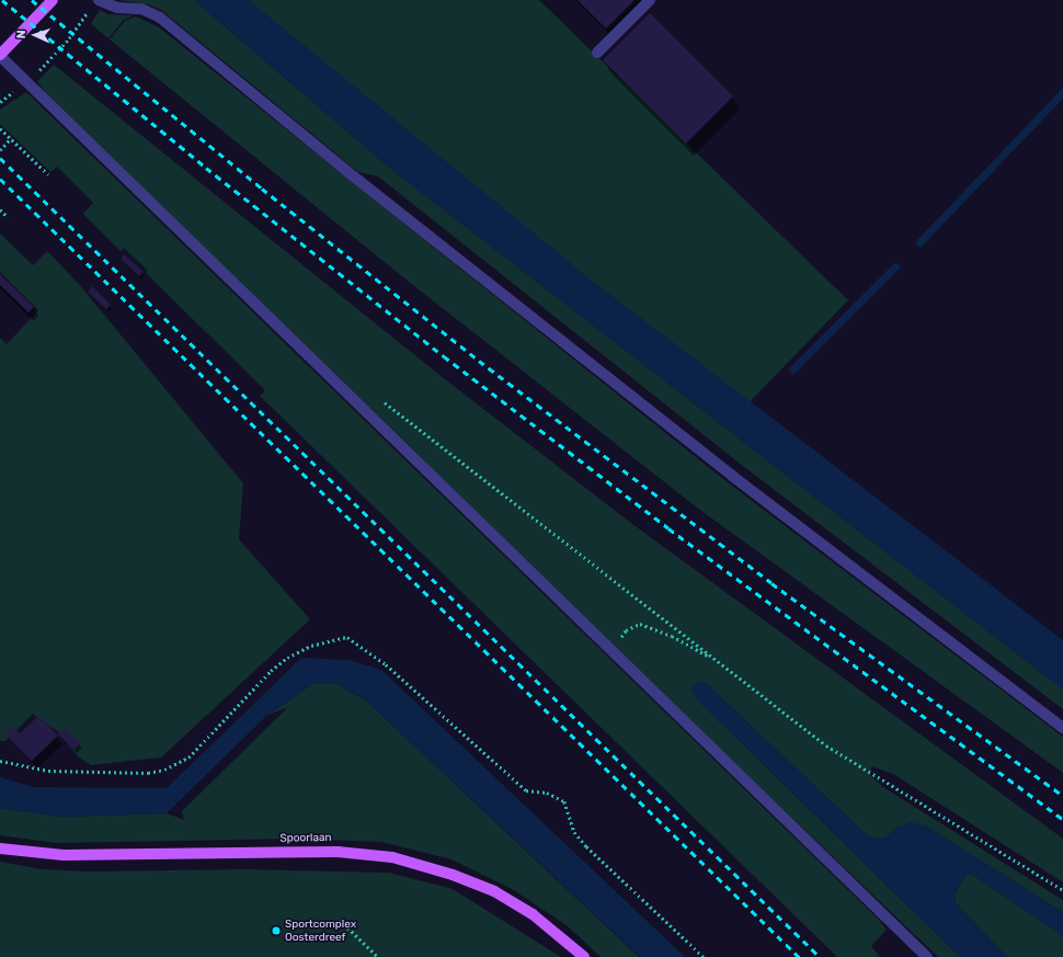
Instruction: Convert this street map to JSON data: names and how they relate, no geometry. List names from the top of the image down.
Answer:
{
  "streets": {
    "main road": ["Spoorlaan"]
  },
  "places": ["Sportcomplex Oosterdreef"],
  "north": "left"
}
